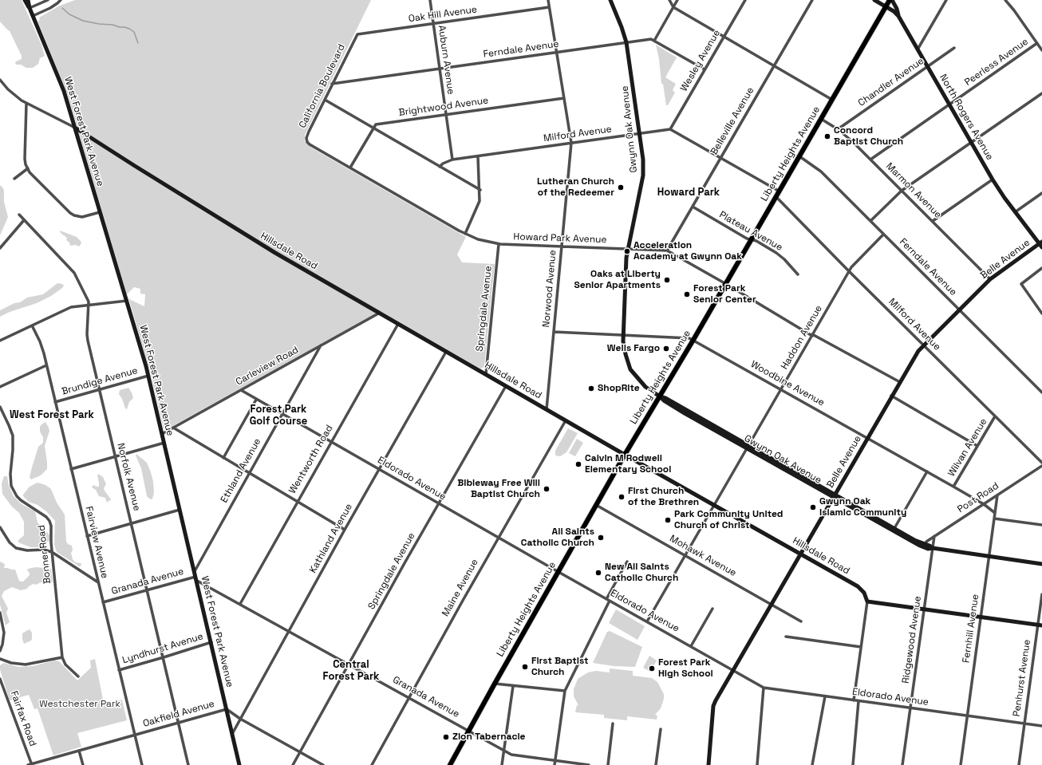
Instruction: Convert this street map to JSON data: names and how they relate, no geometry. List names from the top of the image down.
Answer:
{
  "streets": {
    "main road": ["Liberty Heights Avenue"],
    "street": [
      "Oak Hill Avenue",
      "Ferndale Avenue",
      "Auburn Avenue",
      "Wesley Avenue",
      "Peerless Avenue",
      "Chandler Avenue",
      "California Boulevard",
      "Brightwood Avenue",
      "North Rogers Avenue",
      "Belleville Avenue",
      "Gwynn Oak Avenue",
      "West Forest Park Avenue",
      "Milford Avenue",
      "Marmon Avenue",
      "Plateau Avenue",
      "Howard Park Avenue",
      "Hillsdale Road",
      "Belle Avenue",
      "Norwood Avenue",
      "Springdale Avenue",
      "Haddon Avenue",
      "Carleview Road",
      "Brundige Avenue",
      "Woodbine Avenue",
      "Wilvan Avenue",
      "Wentworth Road",
      "Ethland Avenue",
      "Norfolk Avenue",
      "Eldorado Avenue",
      "Post Road",
      "Kathland Avenue",
      "Fairview Avenue",
      "Bonner Road",
      "Mohawk Avenue",
      "Granada Avenue",
      "Maine Avenue",
      "Fernhill Avenue",
      "Ridgewood Avenue",
      "Lyndhurst Avenue",
      "Penhurst Avenue",
      "Oakfield Avenue",
      "Fairfax Road"
    ]
  },
  "crossings": [
    ["Oak Hill Avenue", "Auburn Avenue"],
    ["Oak Hill Avenue", "California Boulevard"],
    ["Oak Hill Avenue", "Norwood Avenue"],
    ["Ferndale Avenue", "Auburn Avenue"],
    ["Ferndale Avenue", "Wesley Avenue"],
    ["Ferndale Avenue", "California Boulevard"],
    ["Ferndale Avenue", "Gwynn Oak Avenue"],
    ["Ferndale Avenue", "Liberty Heights Avenue"],
    ["Ferndale Avenue", "Belle Avenue"],
    ["Ferndale Avenue", "Norwood Avenue"],
    ["Ferndale Avenue", "Haddon Avenue"],
    ["Auburn Avenue", "Brightwood Avenue"],
    ["Auburn Avenue", "Milford Avenue"],
    ["Wesley Avenue", "Milford Avenue"],
    ["Peerless Avenue", "North Rogers Avenue"],
    ["Peerless Avenue", "Marmon Avenue"],
    ["Chandler Avenue", "North Rogers Avenue"],
    ["Chandler Avenue", "Marmon Avenue"],
    ["California Boulevard", "Howard Park Avenue"],
    ["Brightwood Avenue", "Norwood Avenue"],
    ["North Rogers Avenue", "Liberty Heights Avenue"],
    ["North Rogers Avenue", "Belle Avenue"],
    ["Belleville Avenue", "Plateau Avenue"],
    ["Belleville Avenue", "Howard Park Avenue"],
    ["Gwynn Oak Avenue", "Milford Avenue"],
    ["Gwynn Oak Avenue", "Liberty Heights Avenue"],
    ["Gwynn Oak Avenue", "Howard Park Avenue"],
    ["Gwynn Oak Avenue", "Belle Avenue"],
    ["Gwynn Oak Avenue", "Haddon Avenue"],
    ["Gwynn Oak Avenue", "Woodbine Avenue"],
    ["Gwynn Oak Avenue", "Post Road"],
    ["Gwynn Oak Avenue", "Fernhill Avenue"],
    ["Gwynn Oak Avenue", "Ridgewood Avenue"],
    ["West Forest Park Avenue", "Hillsdale Road"],
    ["West Forest Park Avenue", "Carleview Road"],
    ["West Forest Park Avenue", "Brundige Avenue"],
    ["West Forest Park Avenue", "Ethland Avenue"],
    ["West Forest Park Avenue", "Kathland Avenue"],
    ["West Forest Park Avenue", "Granada Avenue"],
    ["West Forest Park Avenue", "Lyndhurst Avenue"],
    ["West Forest Park Avenue", "Oakfield Avenue"],
    ["Milford Avenue", "Liberty Heights Avenue"],
    ["Milford Avenue", "Belle Avenue"],
    ["Milford Avenue", "Norwood Avenue"],
    ["Milford Avenue", "Haddon Avenue"],
    ["Milford Avenue", "Wilvan Avenue"],
    ["Liberty Heights Avenue", "Marmon Avenue"],
    ["Liberty Heights Avenue", "Plateau Avenue"],
    ["Liberty Heights Avenue", "Howard Park Avenue"],
    ["Liberty Heights Avenue", "Hillsdale Road"],
    ["Liberty Heights Avenue", "Woodbine Avenue"],
    ["Liberty Heights Avenue", "Eldorado Avenue"],
    ["Liberty Heights Avenue", "Mohawk Avenue"],
    ["Liberty Heights Avenue", "Granada Avenue"],
    ["Marmon Avenue", "Belle Avenue"],
    ["Howard Park Avenue", "Belle Avenue"],
    ["Howard Park Avenue", "Norwood Avenue"],
    ["Howard Park Avenue", "Springdale Avenue"],
    ["Howard Park Avenue", "Haddon Avenue"],
    ["Hillsdale Road", "Belle Avenue"],
    ["Hillsdale Road", "Norwood Avenue"],
    ["Hillsdale Road", "Springdale Avenue"],
    ["Hillsdale Road", "Haddon Avenue"],
    ["Hillsdale Road", "Carleview Road"],
    ["Hillsdale Road", "Wentworth Road"],
    ["Hillsdale Road", "Kathland Avenue"],
    ["Hillsdale Road", "Maine Avenue"],
    ["Belle Avenue", "Woodbine Avenue"],
    ["Belle Avenue", "Eldorado Avenue"],
    ["Belle Avenue", "Mohawk Avenue"],
    ["Norwood Avenue", "Woodbine Avenue"],
    ["Springdale Avenue", "Eldorado Avenue"],
    ["Springdale Avenue", "Granada Avenue"],
    ["Springdale Avenue", "Oakfield Avenue"],
    ["Haddon Avenue", "Woodbine Avenue"],
    ["Haddon Avenue", "Eldorado Avenue"],
    ["Haddon Avenue", "Mohawk Avenue"],
    ["Carleview Road", "Ethland Avenue"],
    ["Carleview Road", "Eldorado Avenue"],
    ["Brundige Avenue", "Norfolk Avenue"],
    ["Brundige Avenue", "Fairview Avenue"],
    ["Woodbine Avenue", "Wilvan Avenue"],
    ["Woodbine Avenue", "Post Road"],
    ["Woodbine Avenue", "Fernhill Avenue"],
    ["Wentworth Road", "Eldorado Avenue"],
    ["Wentworth Road", "Granada Avenue"],
    ["Ethland Avenue", "Eldorado Avenue"],
    ["Norfolk Avenue", "Granada Avenue"],
    ["Norfolk Avenue", "Lyndhurst Avenue"],
    ["Norfolk Avenue", "Oakfield Avenue"],
    ["Eldorado Avenue", "Kathland Avenue"],
    ["Eldorado Avenue", "Maine Avenue"],
    ["Eldorado Avenue", "Fernhill Avenue"],
    ["Eldorado Avenue", "Ridgewood Avenue"],
    ["Eldorado Avenue", "Penhurst Avenue"],
    ["Post Road", "Fernhill Avenue"],
    ["Post Road", "Ridgewood Avenue"],
    ["Kathland Avenue", "Granada Avenue"],
    ["Kathland Avenue", "Oakfield Avenue"],
    ["Fairview Avenue", "Granada Avenue"],
    ["Fairview Avenue", "Lyndhurst Avenue"],
    ["Fairview Avenue", "Oakfield Avenue"],
    ["Granada Avenue", "Maine Avenue"],
    ["Oakfield Avenue", "Fairfax Road"]
  ],
  "districts": [
    "Howard Park",
    "Forest Park Golf Course",
    "West Forest Park",
    "Central Forest Park"
  ],
  "parks": ["Westchester Park"],
  "places": [
    "Concord Baptist Church",
    "Lutheran Church of the Redeemer",
    "Acceleration Academy at Gwynn Oak",
    "Oaks at Liberty Senior Apartments",
    "Forest Park Senior Center",
    "Wells Fargo",
    "ShopRite",
    "Calvin M Rodwell Elementary School",
    "Bibleway Free Will Baptist Church",
    "First Church of the Brethren",
    "Gwynn Oak Islamic Community",
    "Park Community United Church of Christ",
    "All Saints Catholic Church",
    "New All Saints Catholic Church",
    "First Baptist Church",
    "Forest Park High School",
    "Zion Tabernacle"
  ]
}
